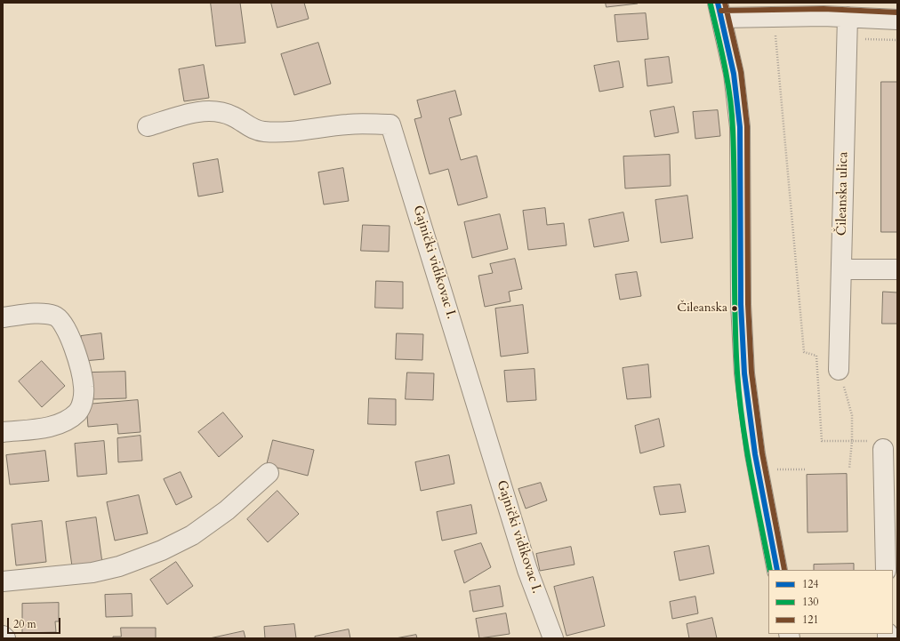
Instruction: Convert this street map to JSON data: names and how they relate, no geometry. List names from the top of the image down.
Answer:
{
  "streets": {
    "street": ["Čileanska ulica", "Gajnički vidikovac I."]
  },
  "places": ["Čileanska"],
  "lines": ["transit line 124", "transit line 121", "transit line 130"],
  "legend": ["124", "130", "121"],
  "scale_bar": "20 m"
}
